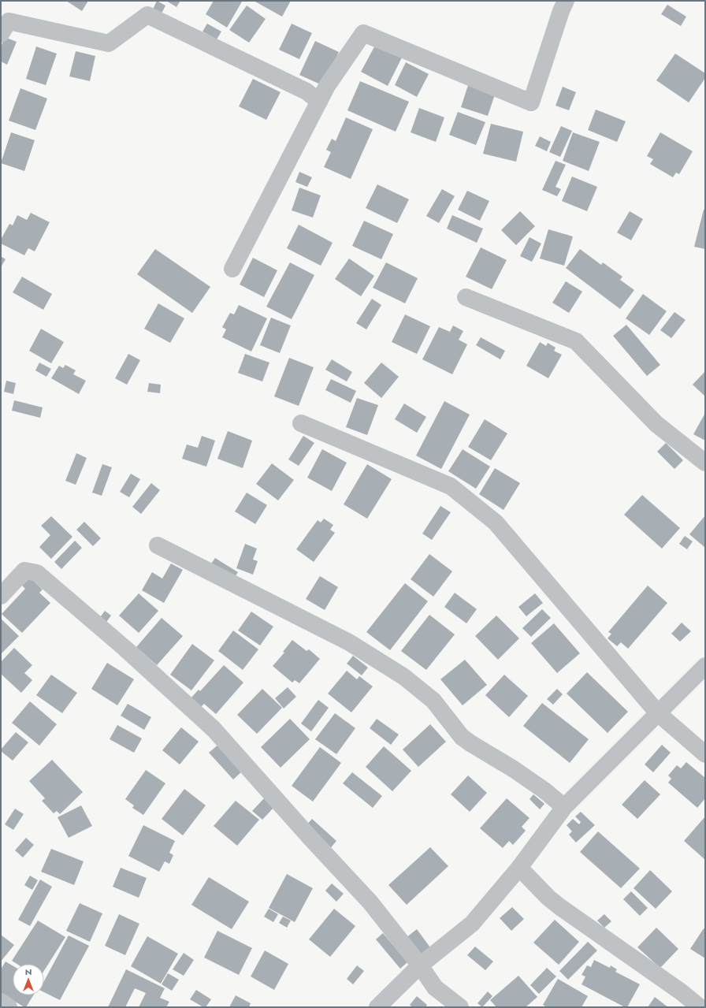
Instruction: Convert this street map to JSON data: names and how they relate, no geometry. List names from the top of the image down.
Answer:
{
  "north": "top"
}
